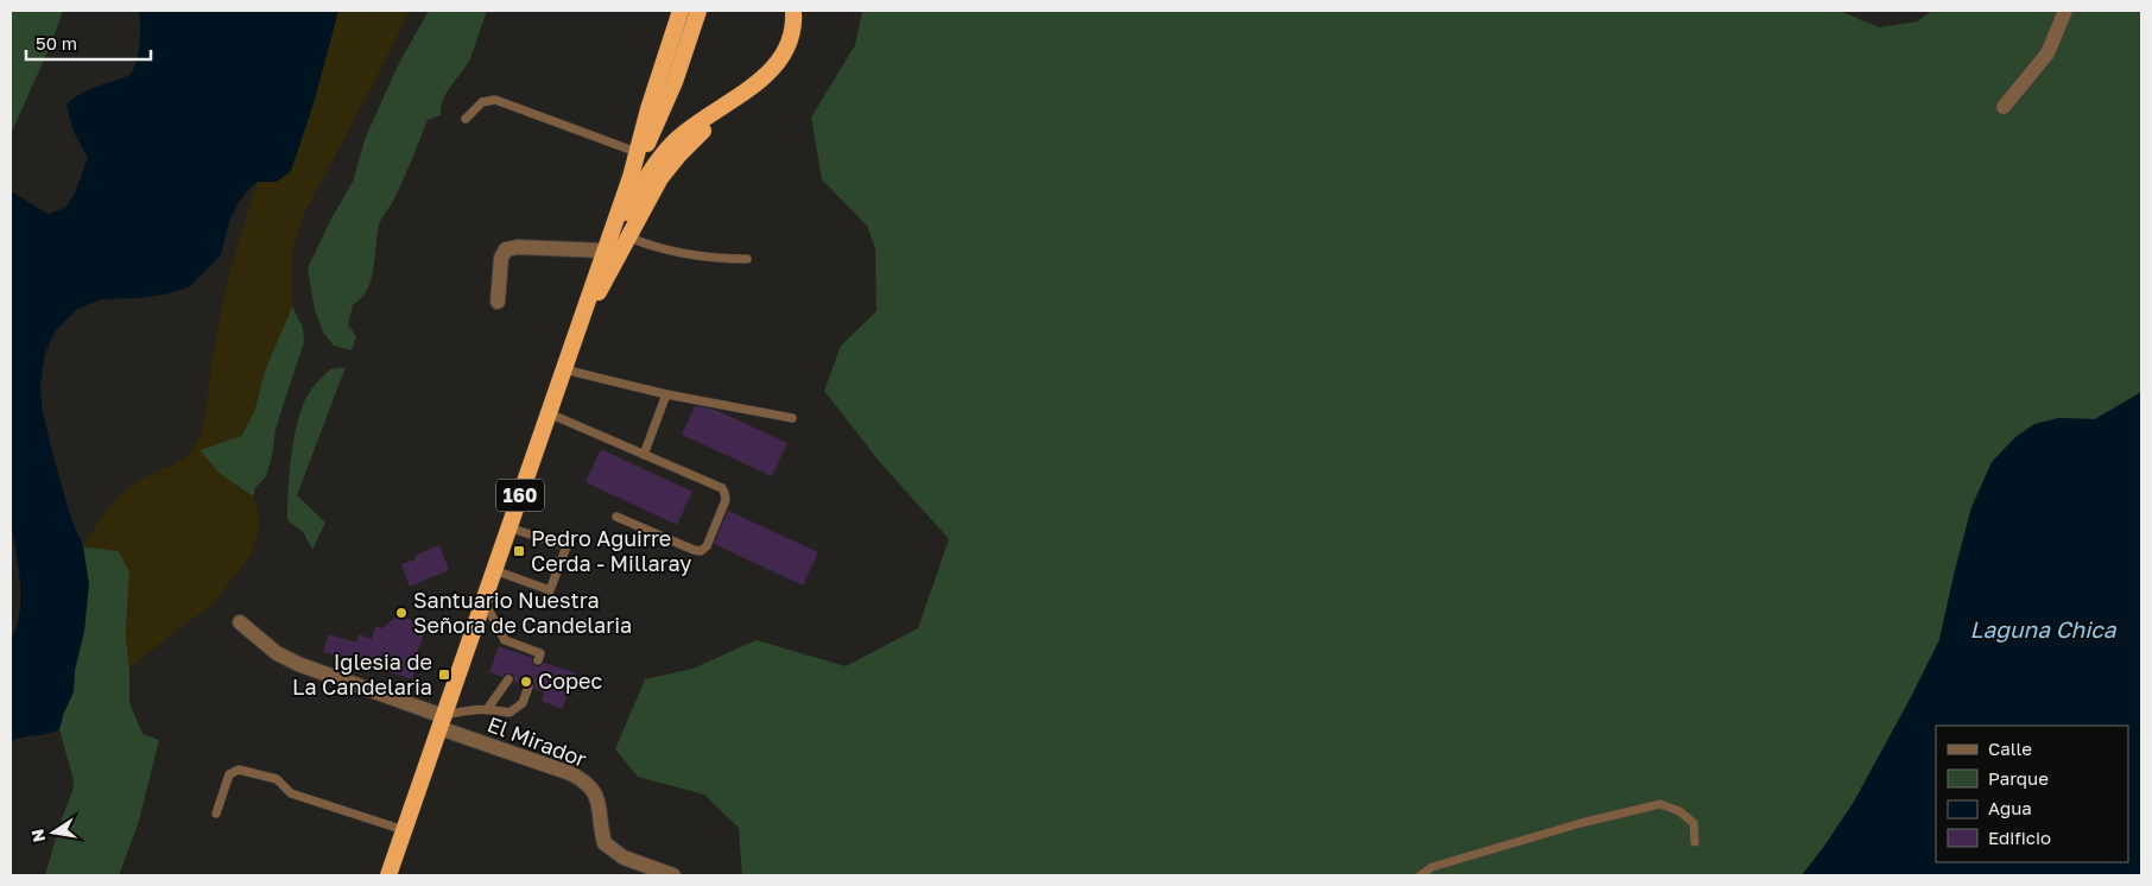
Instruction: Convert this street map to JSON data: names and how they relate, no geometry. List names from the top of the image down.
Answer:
{
  "streets": {
    "highway": ["160"],
    "street": ["El Mirador"]
  },
  "crossings": [
    ["160", "El Mirador"]
  ],
  "water": ["Laguna Chica"],
  "places": {
    "transit": ["Pedro Aguirre Cerda - Millaray", "Iglesia de La Candelaria"],
    "other": ["Santuario Nuestra Señora de Candelaria", "Copec"]
  },
  "legend": [
    "Calle",
    "Parque",
    "Agua",
    "Edificio"
  ],
  "scale_bar": "50 m",
  "north": "left"
}
